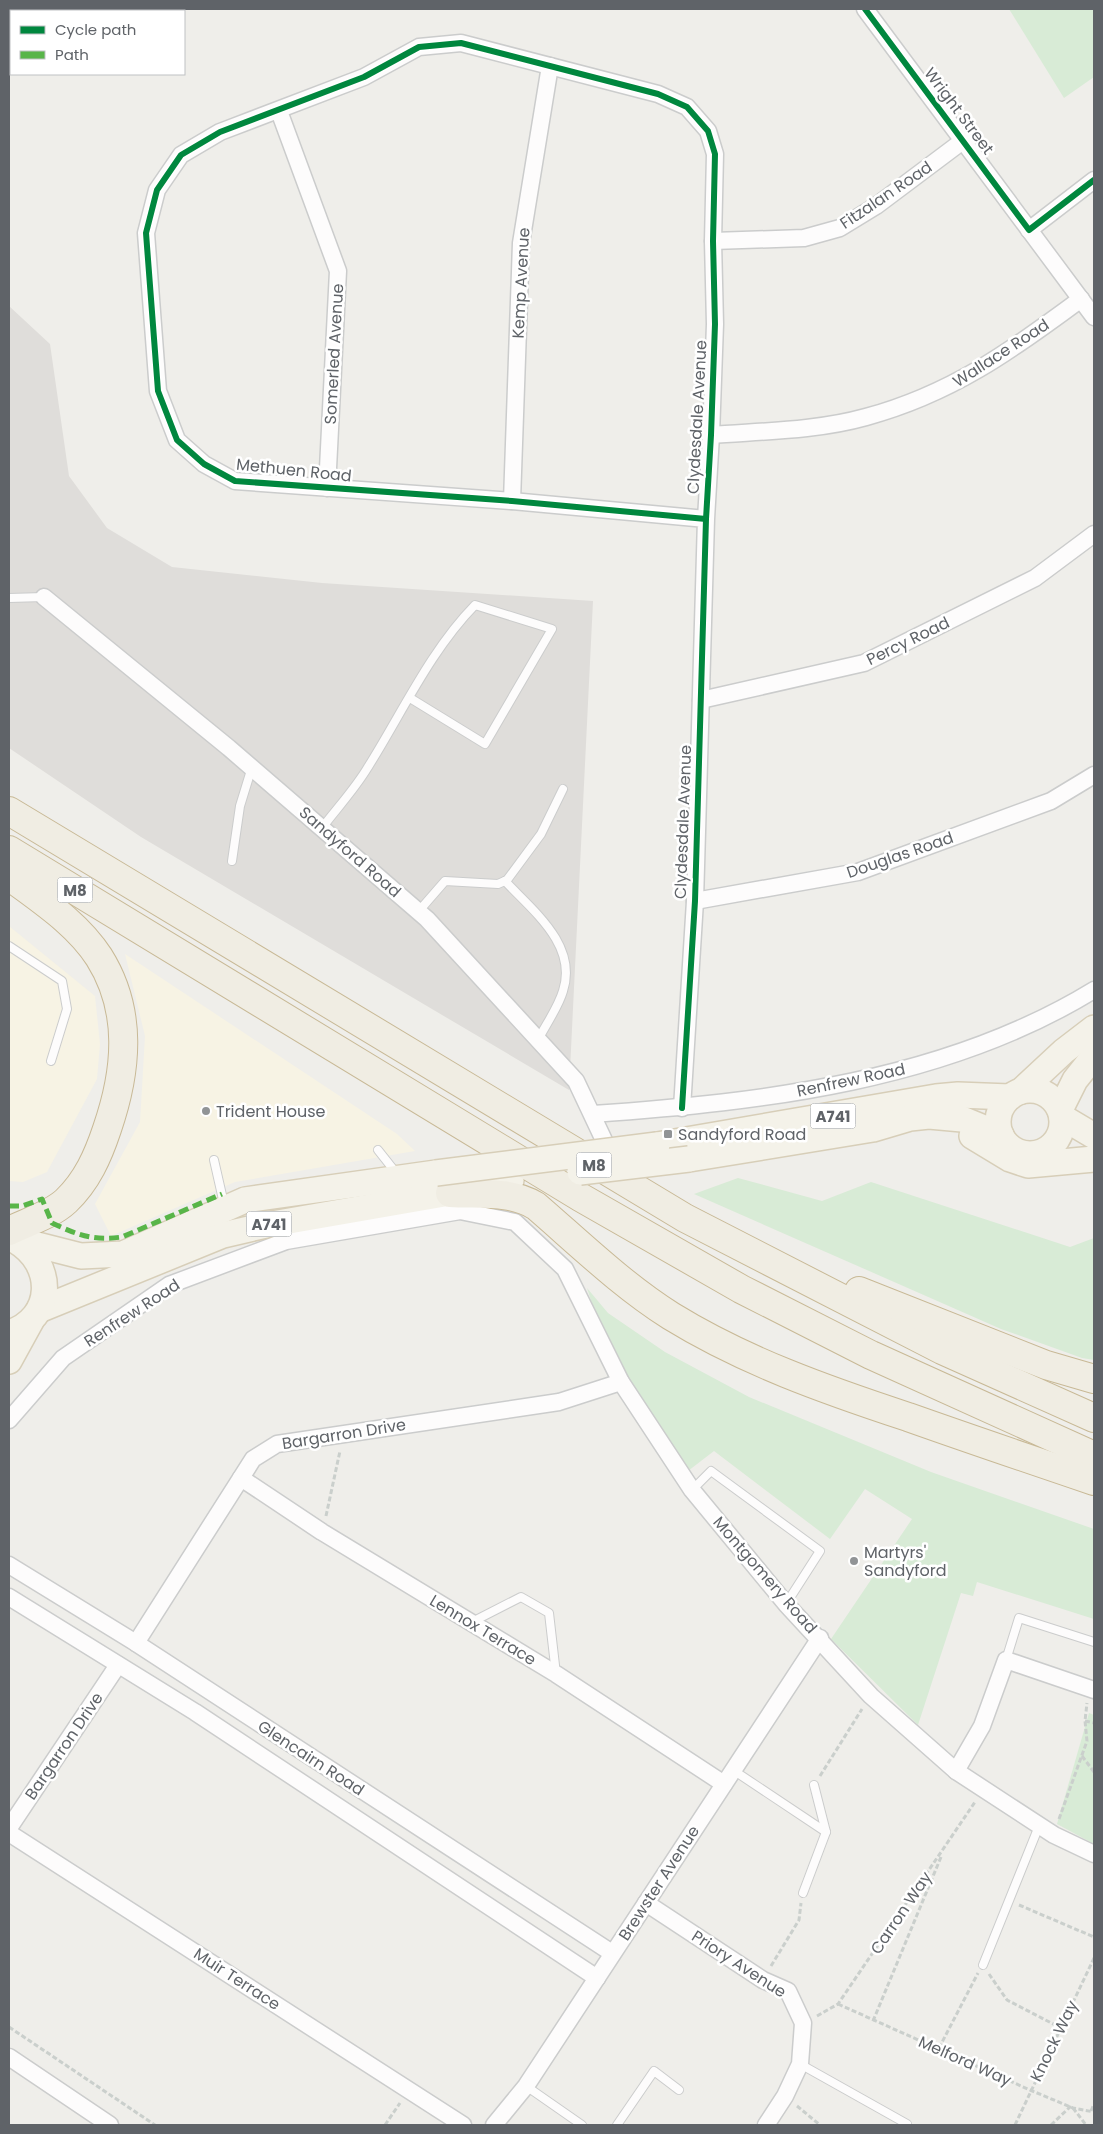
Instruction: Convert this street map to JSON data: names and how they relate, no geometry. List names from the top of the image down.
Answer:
{
  "streets": {
    "highway": ["M8"],
    "main road": ["A741"],
    "street": [
      "Wright Street",
      "Fitzalan Road",
      "Kemp Avenue",
      "Wallace Road",
      "Somerled Avenue",
      "Clydesdale Avenue",
      "Methuen Road",
      "Percy Road",
      "Sandyford Road",
      "Douglas Road",
      "Renfrew Road",
      "Bargarron Drive",
      "Montgomery Road",
      "Lennox Terrace",
      "Glencairn Road",
      "Brewster Avenue",
      "Priory Avenue",
      "Muir Terrace"
    ],
    "path": ["Carron Way", "Knock Way", "Melford Way"]
  },
  "crossings": [
    ["Wright Street", "Fitzalan Road"],
    ["Wright Street", "Wallace Road"],
    ["Fitzalan Road", "Clydesdale Avenue"],
    ["Kemp Avenue", "Clydesdale Avenue"],
    ["Kemp Avenue", "Methuen Road"],
    ["Wallace Road", "Clydesdale Avenue"],
    ["Somerled Avenue", "Methuen Road"],
    ["Clydesdale Avenue", "Methuen Road"],
    ["Clydesdale Avenue", "Percy Road"],
    ["Clydesdale Avenue", "Douglas Road"],
    ["Clydesdale Avenue", "Renfrew Road"],
    ["Sandyford Road", "Renfrew Road"],
    ["Sandyford Road", "A741"],
    ["Renfrew Road", "Montgomery Road"],
    ["Bargarron Drive", "Montgomery Road"],
    ["Bargarron Drive", "Lennox Terrace"],
    ["Bargarron Drive", "Glencairn Road"],
    ["Montgomery Road", "Brewster Avenue"],
    ["Montgomery Road", "Carron Way"],
    ["Lennox Terrace", "Brewster Avenue"],
    ["Glencairn Road", "Brewster Avenue"],
    ["Brewster Avenue", "Priory Avenue"],
    ["Carron Way", "Priory Avenue"],
    ["Carron Way", "Melford Way"],
    ["Knock Way", "Melford Way"]
  ],
  "places": {
    "other": ["Trident House", "Martyrs' Sandyford"],
    "transit": ["Sandyford Road"]
  },
  "legend": ["Cycle path", "Path"]
}
